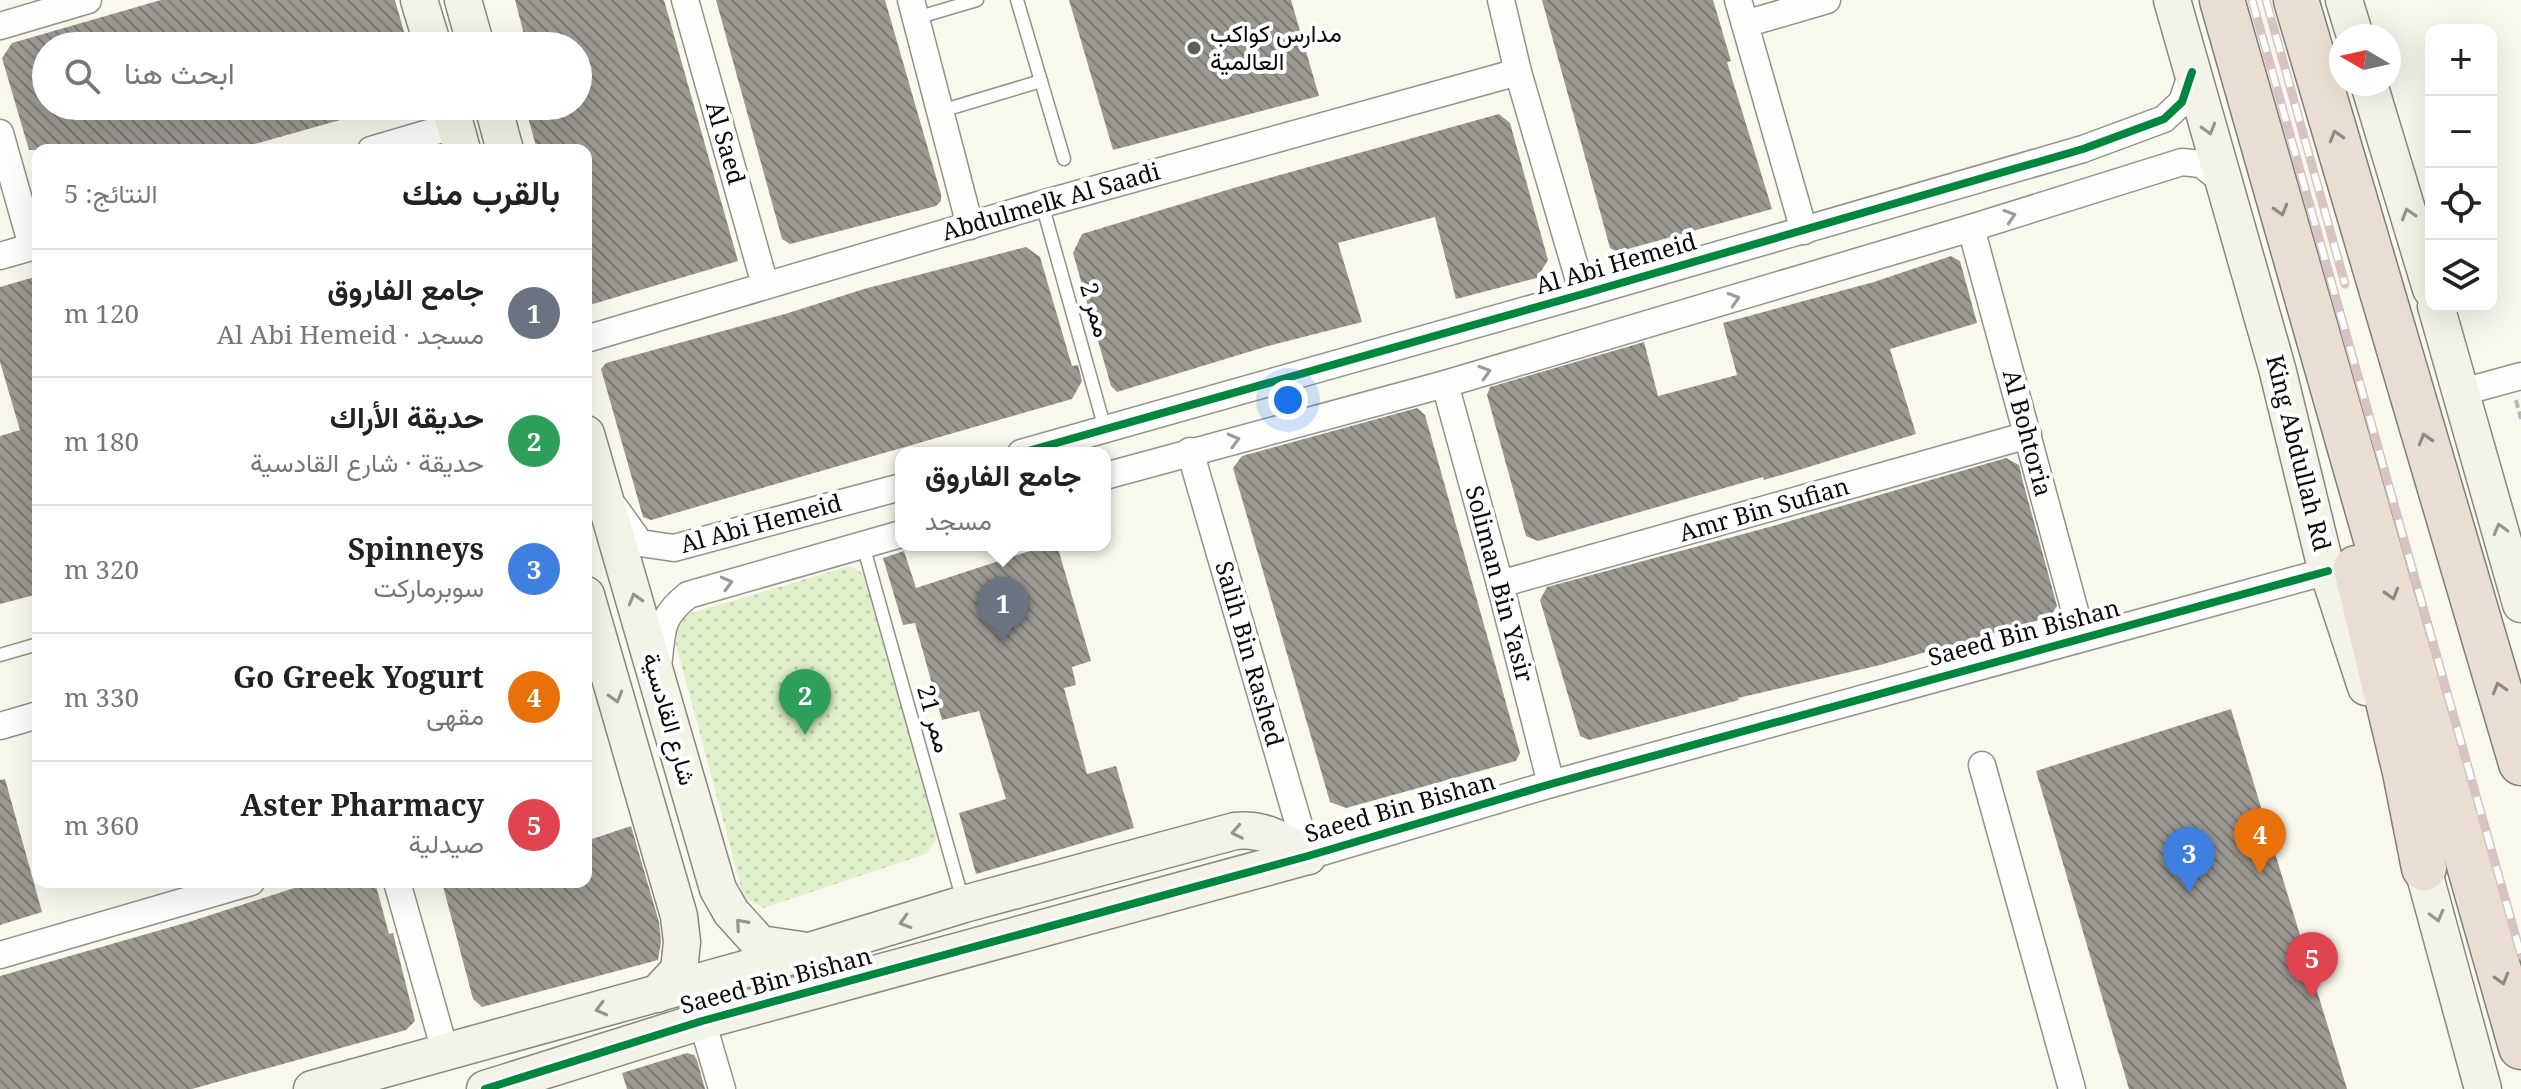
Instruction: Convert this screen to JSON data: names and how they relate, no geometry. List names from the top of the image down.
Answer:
{
  "streets": {
    "highway": ["King Abdullah Rd"],
    "street": [
      "Al Saed",
      "Abdulmelk Al Saadi",
      "Al Abi Hemeid",
      "Al Bohtoria",
      "Amr Bin Sufian",
      "Soliman Bin Yasir",
      "Saeed Bin Bishan",
      "Salih Bin Rashed",
      "شارع القادسية"
    ],
    "lane": ["ممر 2", "ممر 21"]
  },
  "crossings": [
    ["Al Saed", "Abdulmelk Al Saadi"],
    ["Abdulmelk Al Saadi", "ممر 2"],
    ["Al Abi Hemeid", "ممر 2"],
    ["Al Abi Hemeid", "King Abdullah Rd"],
    ["Al Abi Hemeid", "شارع القادسية"],
    ["Al Abi Hemeid", "ممر 21"],
    ["Al Bohtoria", "Amr Bin Sufian"],
    ["Al Bohtoria", "Saeed Bin Bishan"],
    ["King Abdullah Rd", "Saeed Bin Bishan"],
    ["Amr Bin Sufian", "Soliman Bin Yasir"],
    ["Soliman Bin Yasir", "Saeed Bin Bishan"],
    ["Saeed Bin Bishan", "Salih Bin Rashed"],
    ["Saeed Bin Bishan", "شارع القادسية"],
    ["Saeed Bin Bishan", "ممر 21"]
  ],
  "places": ["مدارس كواكب العالمية"],
  "north": "left",
  "page": {
    "map_buttons": ["+", "−"],
    "search": "ابحث هنا",
    "heading": ["بالقرب منك", "النتائج: 5"],
    "list": [
      {
        "mark": "1",
        "name": "جامع الفاروق",
        "note": "مسجد · Al Abi Hemeid",
        "value": "120 m"
      },
      {
        "mark": "2",
        "name": "حديقة الأراك",
        "note": "حديقة · شارع القادسية",
        "value": "180 m"
      },
      {
        "mark": "3",
        "name": "Spinneys",
        "note": "سوبرماركت",
        "value": "320 m"
      },
      {
        "mark": "4",
        "name": "Go Greek Yogurt",
        "note": "مقهى",
        "value": "330 m"
      },
      {
        "mark": "5",
        "name": "Aster Pharmacy",
        "note": "صيدلية",
        "value": "360 m"
      }
    ],
    "popup": ["جامع الفاروق", "مسجد"],
    "pins": [
      "1",
      "2",
      "4",
      "3",
      "5"
    ]
  }
}
